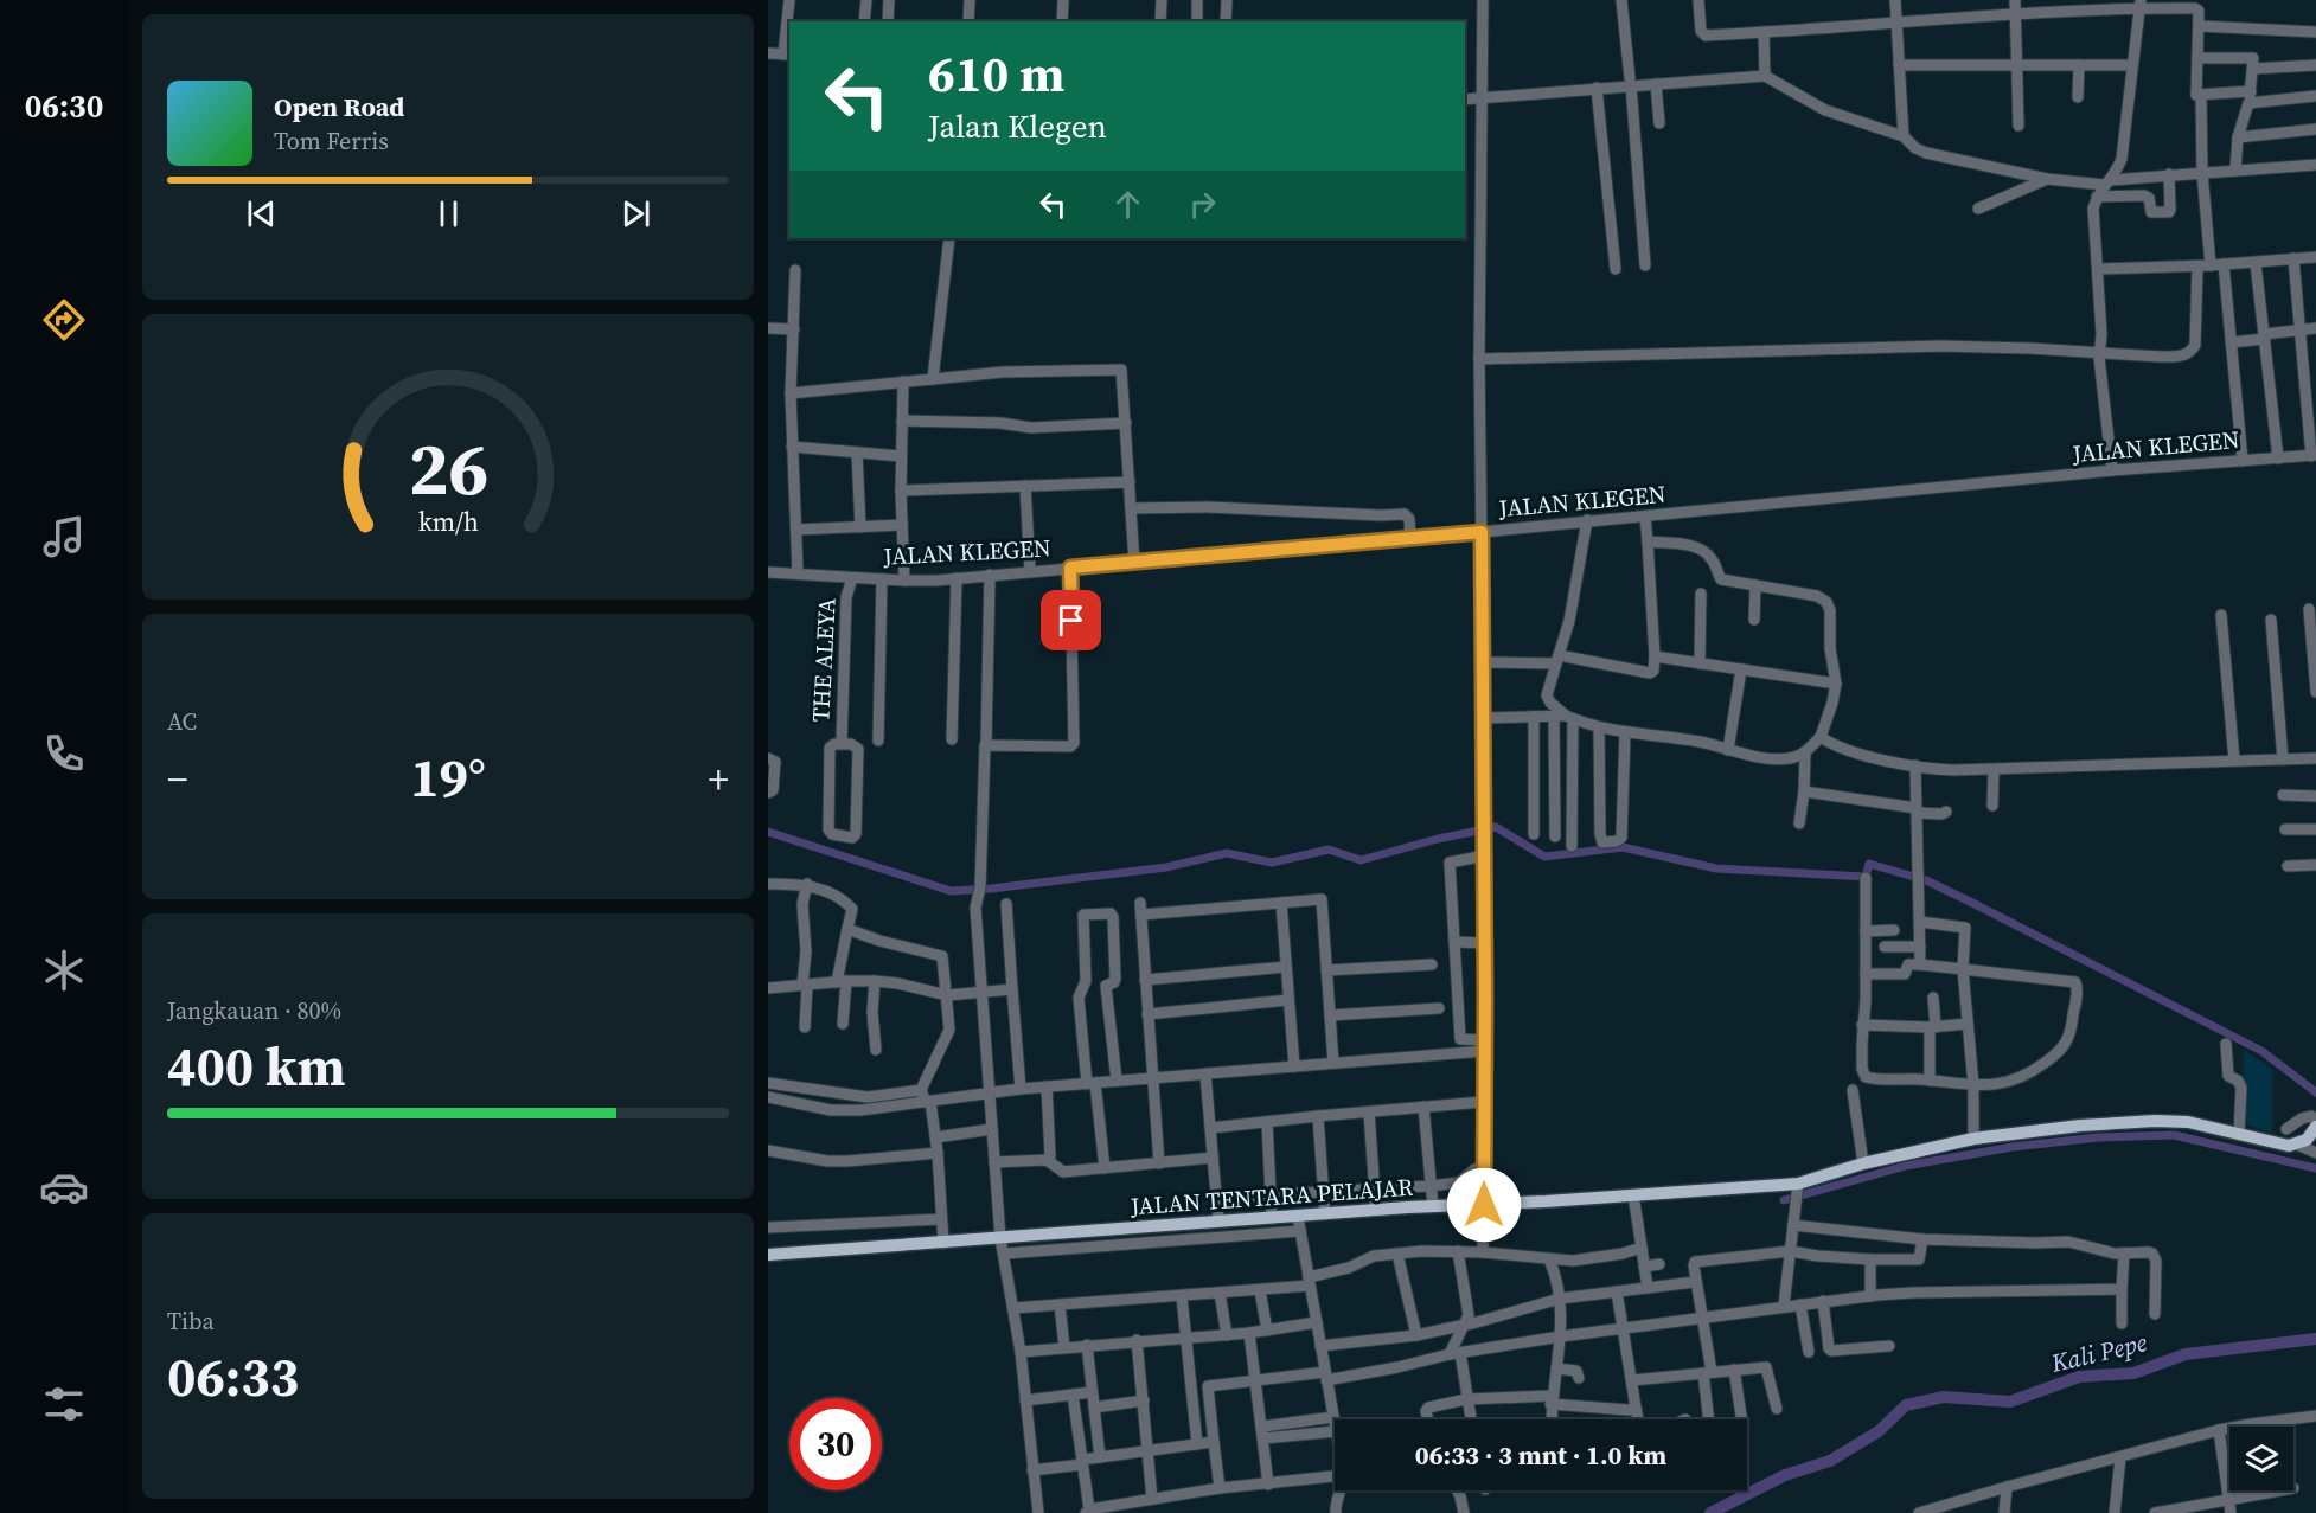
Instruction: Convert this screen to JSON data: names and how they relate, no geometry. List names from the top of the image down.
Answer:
{
  "streets": {
    "main road": ["JALAN TENTARA PELAJAR"],
    "street": ["JALAN KLEGEN", "THE ALEYA"]
  },
  "crossings": [
    ["JALAN KLEGEN", "THE ALEYA"]
  ],
  "water": ["Kali Pepe"],
  "page": {
    "tabs": "06:30",
    "turn": ["610 m", "Jalan Klegen"],
    "song": ["Open Road", "Tom Ferris"],
    "tile": [
      "AC",
      ["Jangkauan · 80%", "400 km"],
      ["Tiba", "06:33"]
    ],
    "heat": ["−", "19°", "+"],
    "limit": "30",
    "trip": "06:33 · 3 mnt · 1.0 km",
    "gauge": ["26", "km/h"]
  }
}
